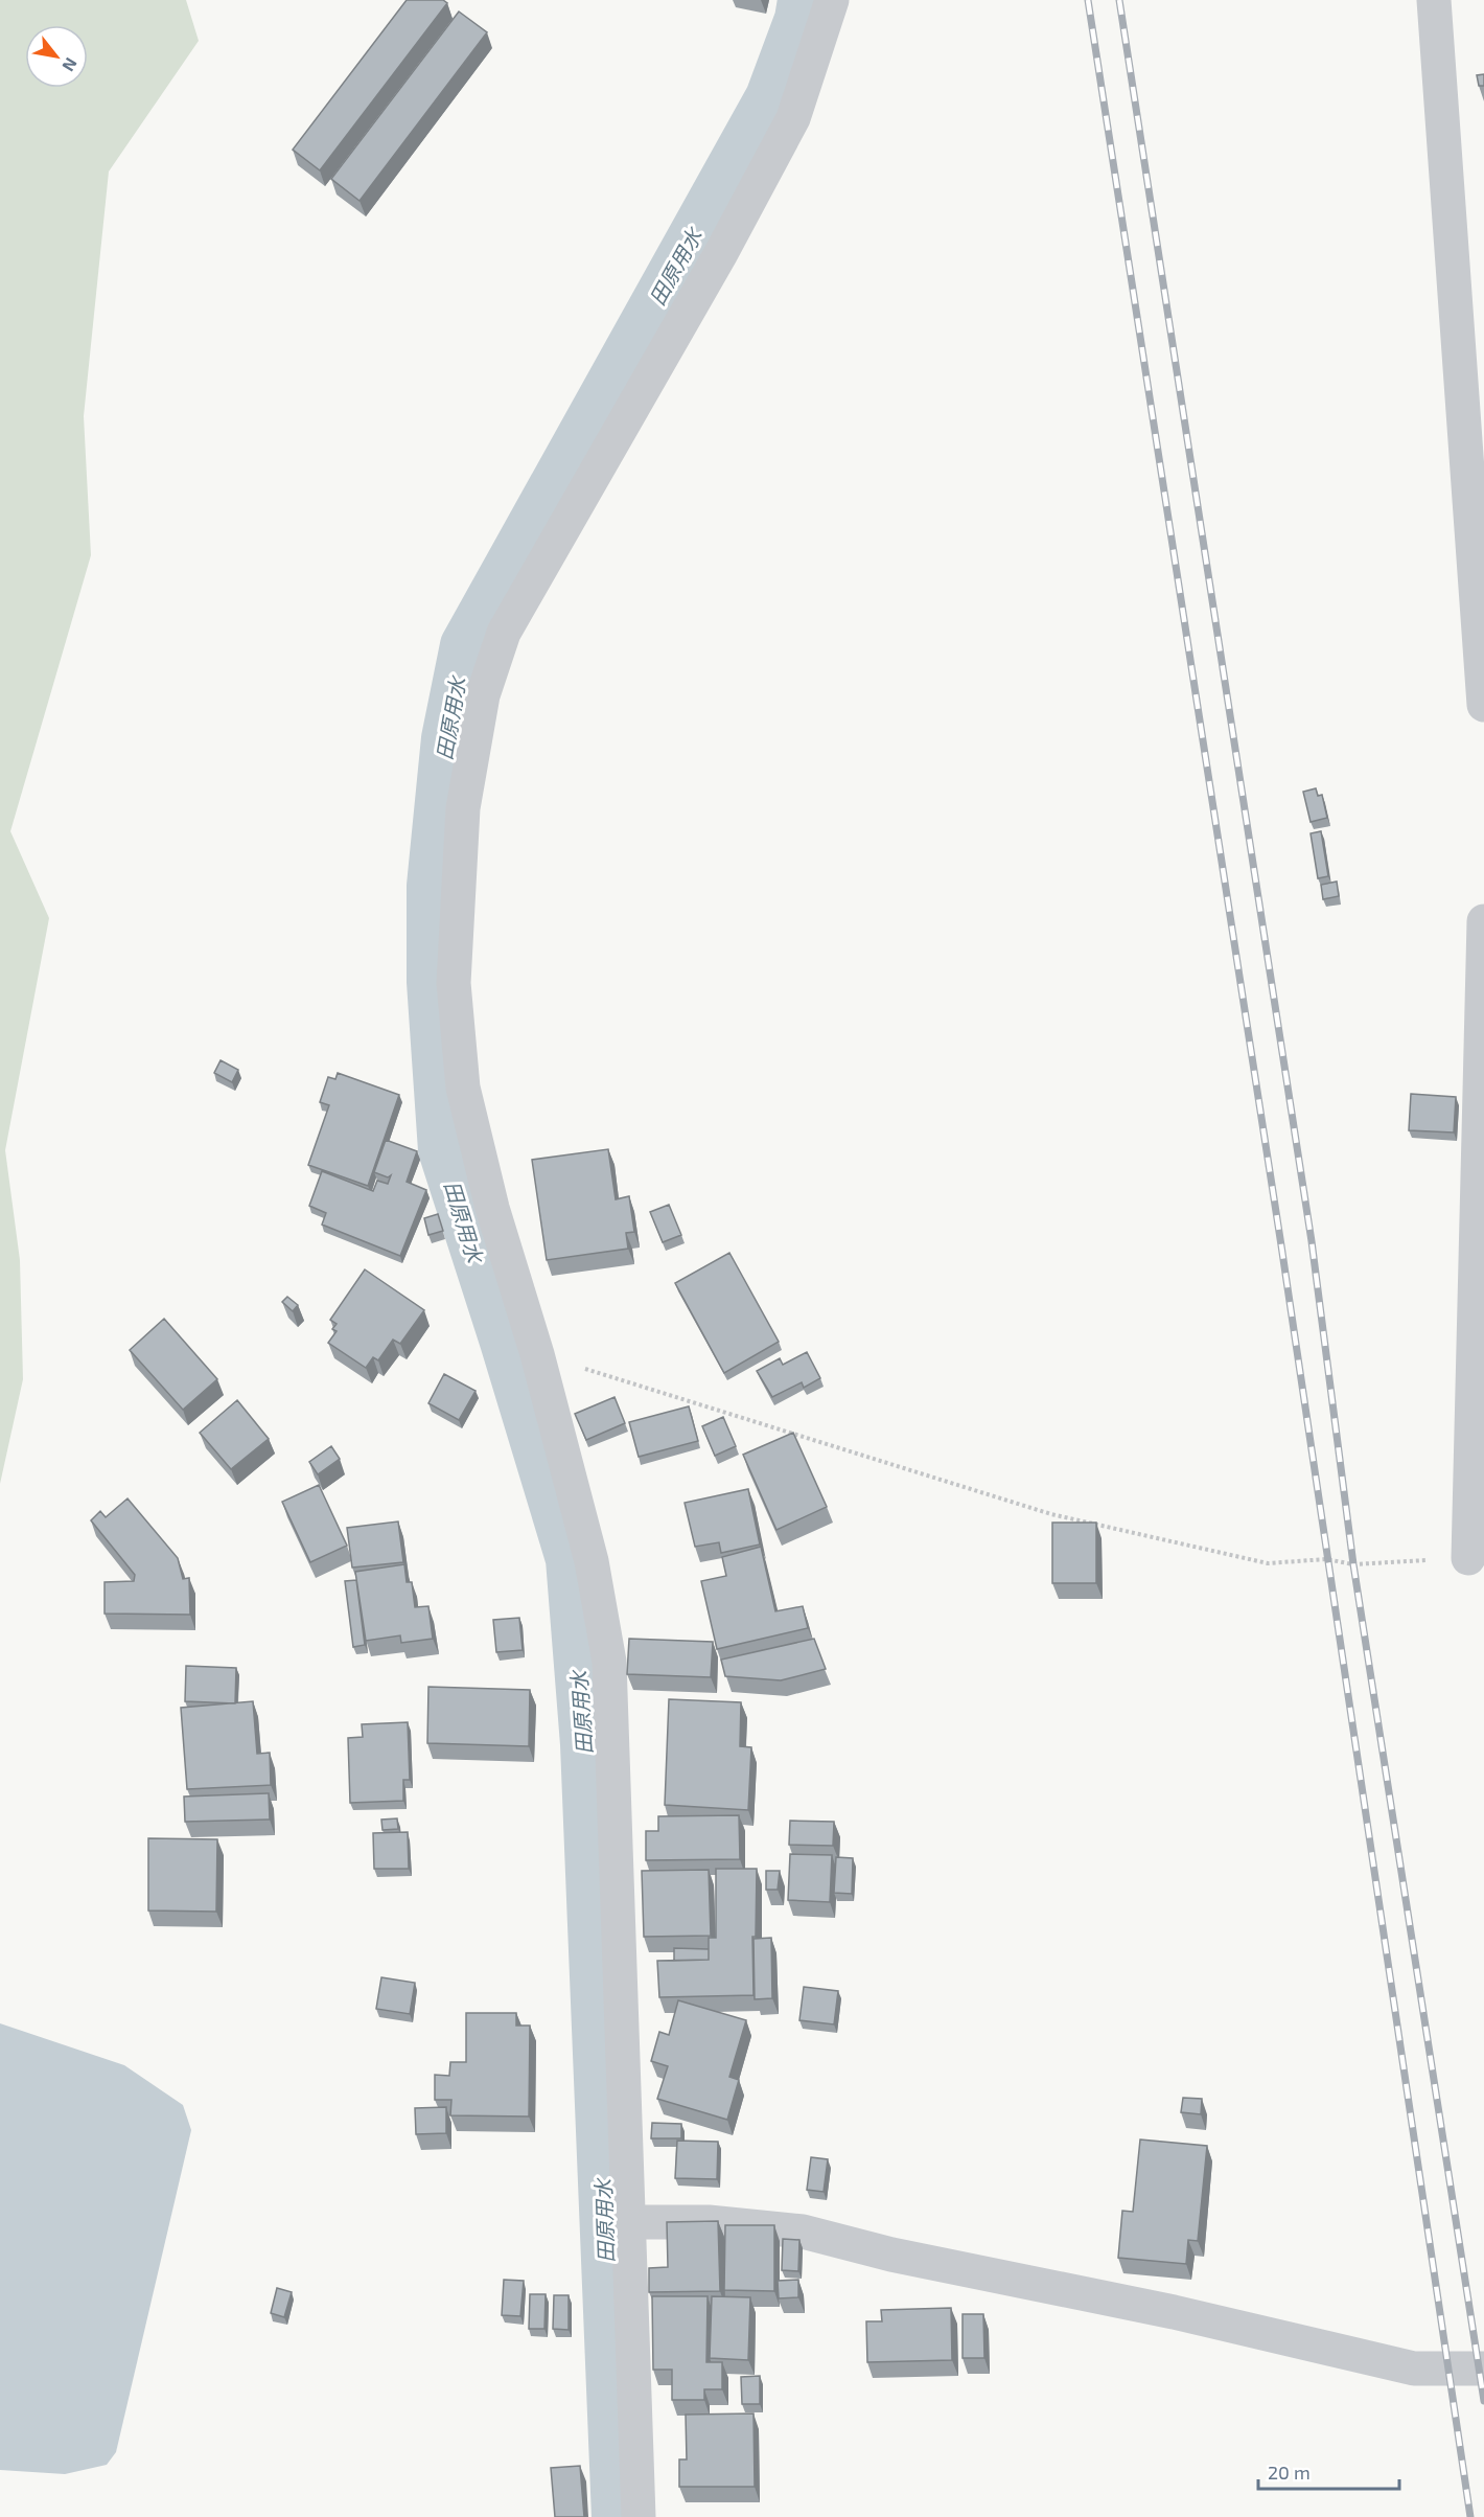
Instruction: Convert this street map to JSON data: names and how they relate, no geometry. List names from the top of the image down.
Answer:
{
  "water": ["田原用水"],
  "scale_bar": "20 m",
  "north": "bottom right"
}
